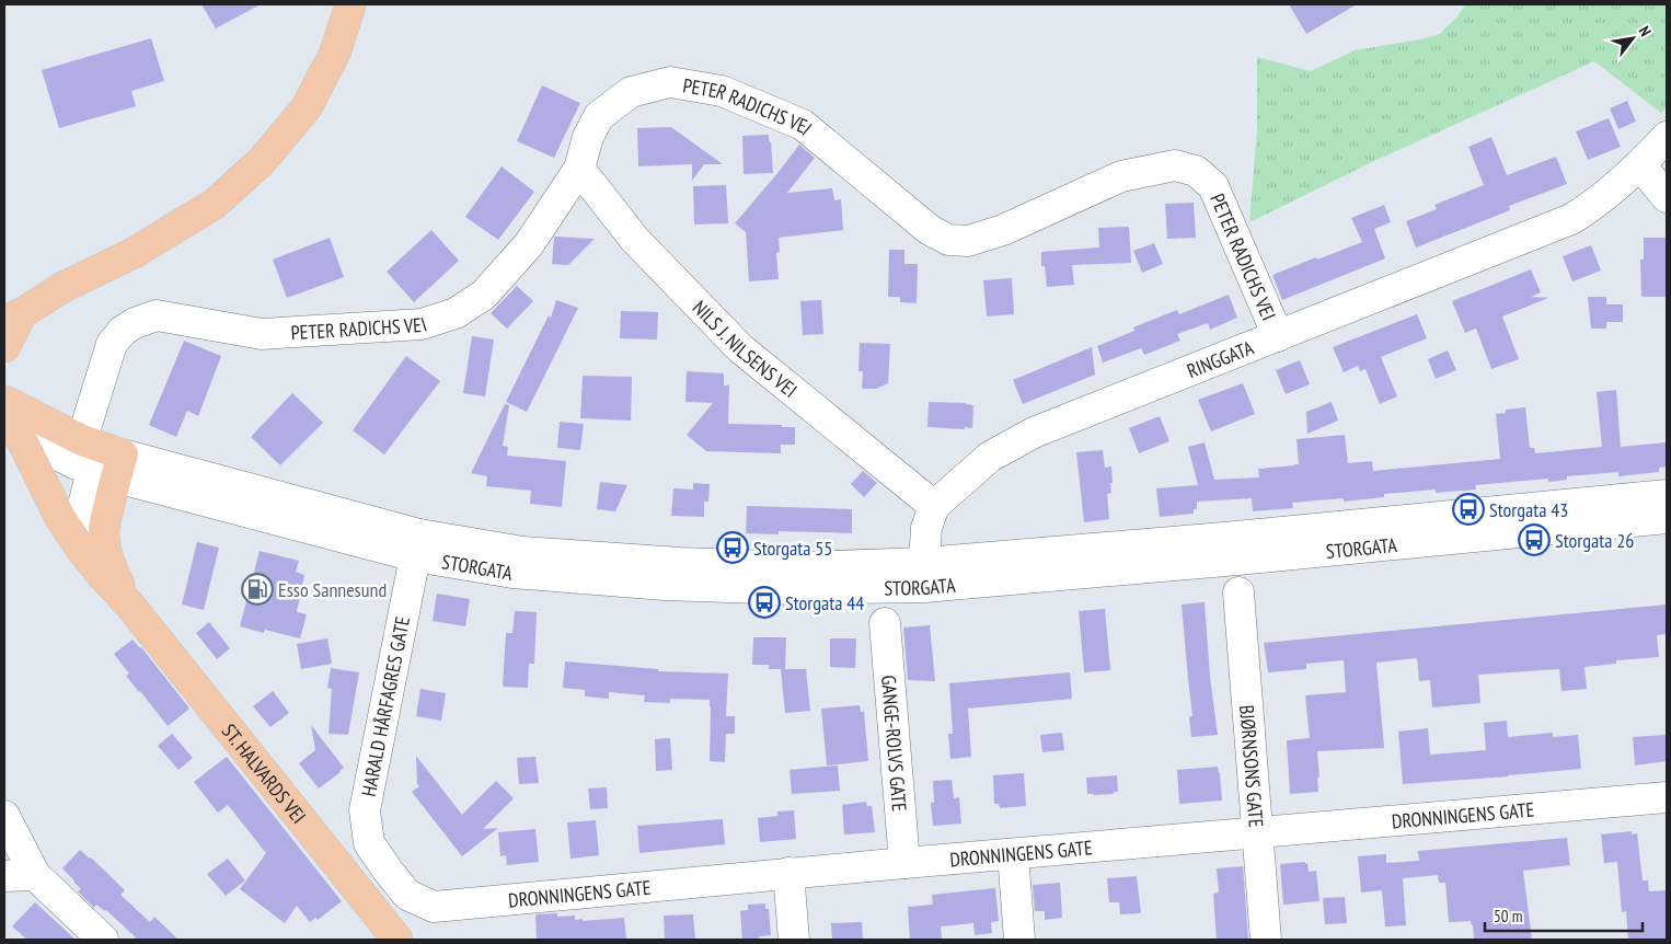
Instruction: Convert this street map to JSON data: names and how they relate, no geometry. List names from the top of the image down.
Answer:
{
  "streets": {
    "main road": ["ST. HALVARDS VEI"],
    "street": [
      "PETER RADICHS VEI",
      "NILS J. NILSENS VEI",
      "RINGGATA",
      "STORGATA",
      "HARALD HÅRFAGRES GATE",
      "GANGE-ROLVS GATE",
      "BJØRNSONS GATE",
      "DRONNINGENS GATE"
    ]
  },
  "crossings": [
    ["PETER RADICHS VEI", "NILS J. NILSENS VEI"],
    ["PETER RADICHS VEI", "RINGGATA"],
    ["PETER RADICHS VEI", "STORGATA"],
    ["PETER RADICHS VEI", "ST. HALVARDS VEI"],
    ["NILS J. NILSENS VEI", "RINGGATA"],
    ["STORGATA", "HARALD HÅRFAGRES GATE"],
    ["STORGATA", "ST. HALVARDS VEI"],
    ["HARALD HÅRFAGRES GATE", "DRONNINGENS GATE"],
    ["GANGE-ROLVS GATE", "DRONNINGENS GATE"],
    ["BJØRNSONS GATE", "DRONNINGENS GATE"]
  ],
  "places": {
    "bus stop": [
      "Storgata 43",
      "Storgata 26",
      "Storgata 55",
      "Storgata 44"
    ],
    "fuel station": ["Esso Sannesund"]
  },
  "scale_bar": "50 m",
  "north": "top right"
}
